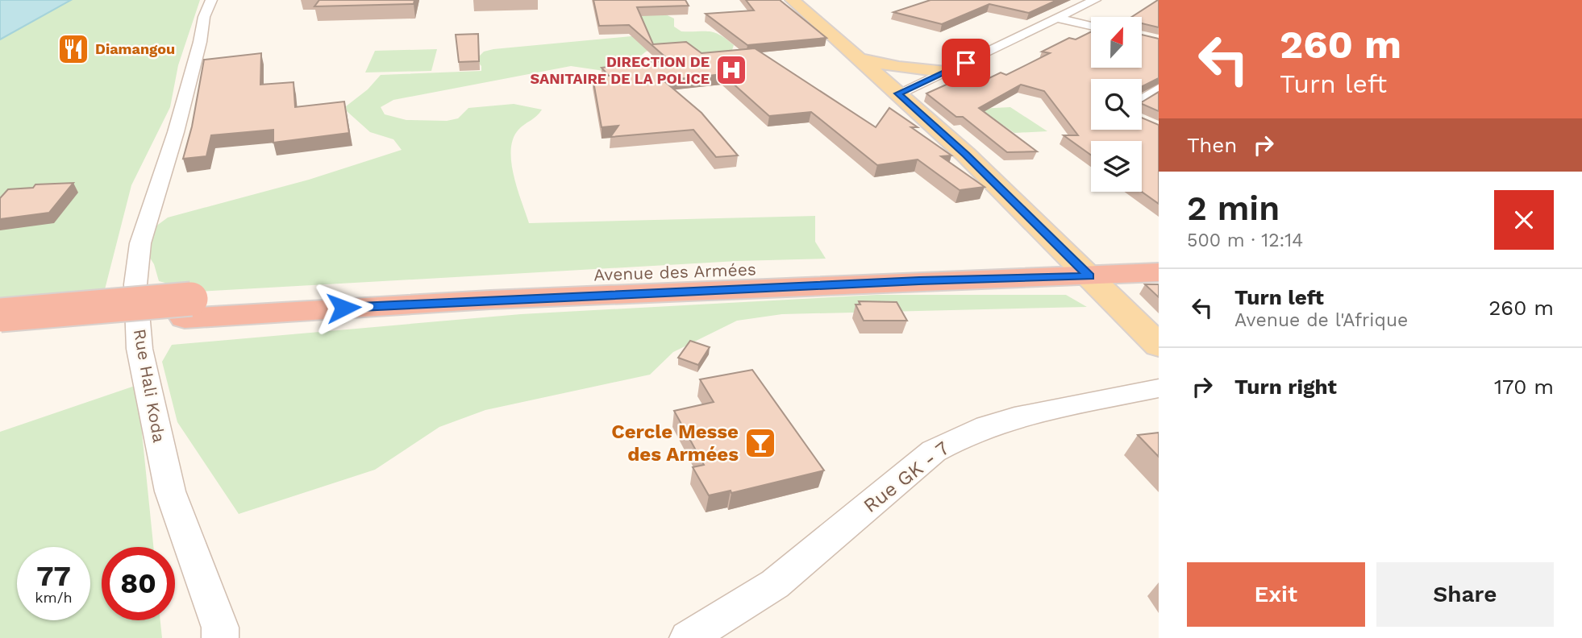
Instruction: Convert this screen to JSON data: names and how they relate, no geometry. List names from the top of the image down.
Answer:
{
  "streets": {
    "highway": ["Avenue des Armées"],
    "street": ["Rue Hali Koda", "Rue GK - 7"]
  },
  "places": {
    "restaurant": ["Diamangou"],
    "hospital": ["DIRECTION DE SANITAIRE DE LA POLICE"],
    "bar": ["Cercle Messe des Armées"]
  },
  "north": "top",
  "page": {
    "turn": ["260 m", "Turn left"],
    "then": "Then",
    "heading": ["2 min", "500 m · 12:14"],
    "list": [
      {
        "name": "Turn left",
        "note": "Avenue de l'Afrique",
        "value": "260 m"
      },
      {
        "name": "Turn right",
        "value": "170 m"
      }
    ],
    "speed": "77 km/h",
    "limit": "80",
    "buttons": ["Exit", "Share"]
  }
}
